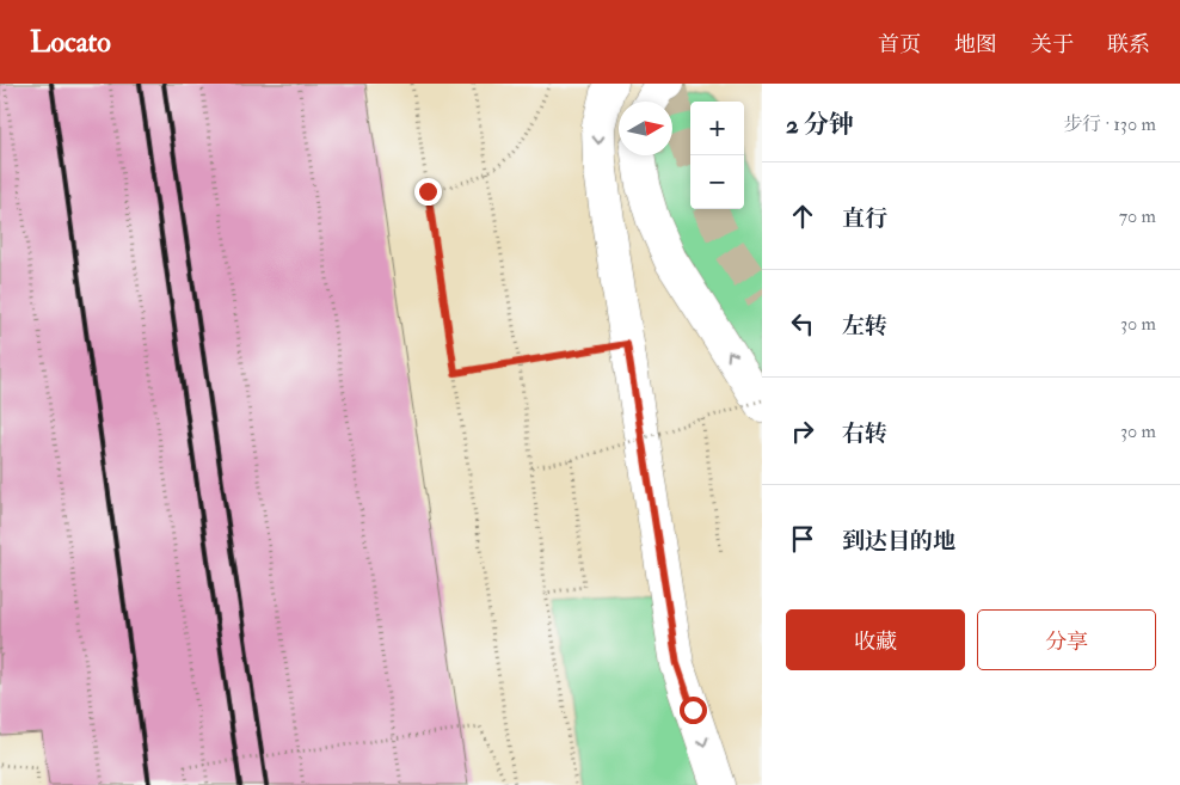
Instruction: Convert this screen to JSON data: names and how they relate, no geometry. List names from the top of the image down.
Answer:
{
  "north": "right",
  "page": {
    "header": "Locato",
    "nav": [
      "首页",
      "地图",
      "关于",
      "联系"
    ],
    "heading": ["2 分钟", "步行 · 130 m"],
    "map_buttons": ["+", "−"],
    "list": [
      ["直行", "70 m"],
      ["左转", "30 m"],
      ["右转", "30 m"],
      "到达目的地"
    ],
    "buttons": ["收藏", "分享"]
  }
}
